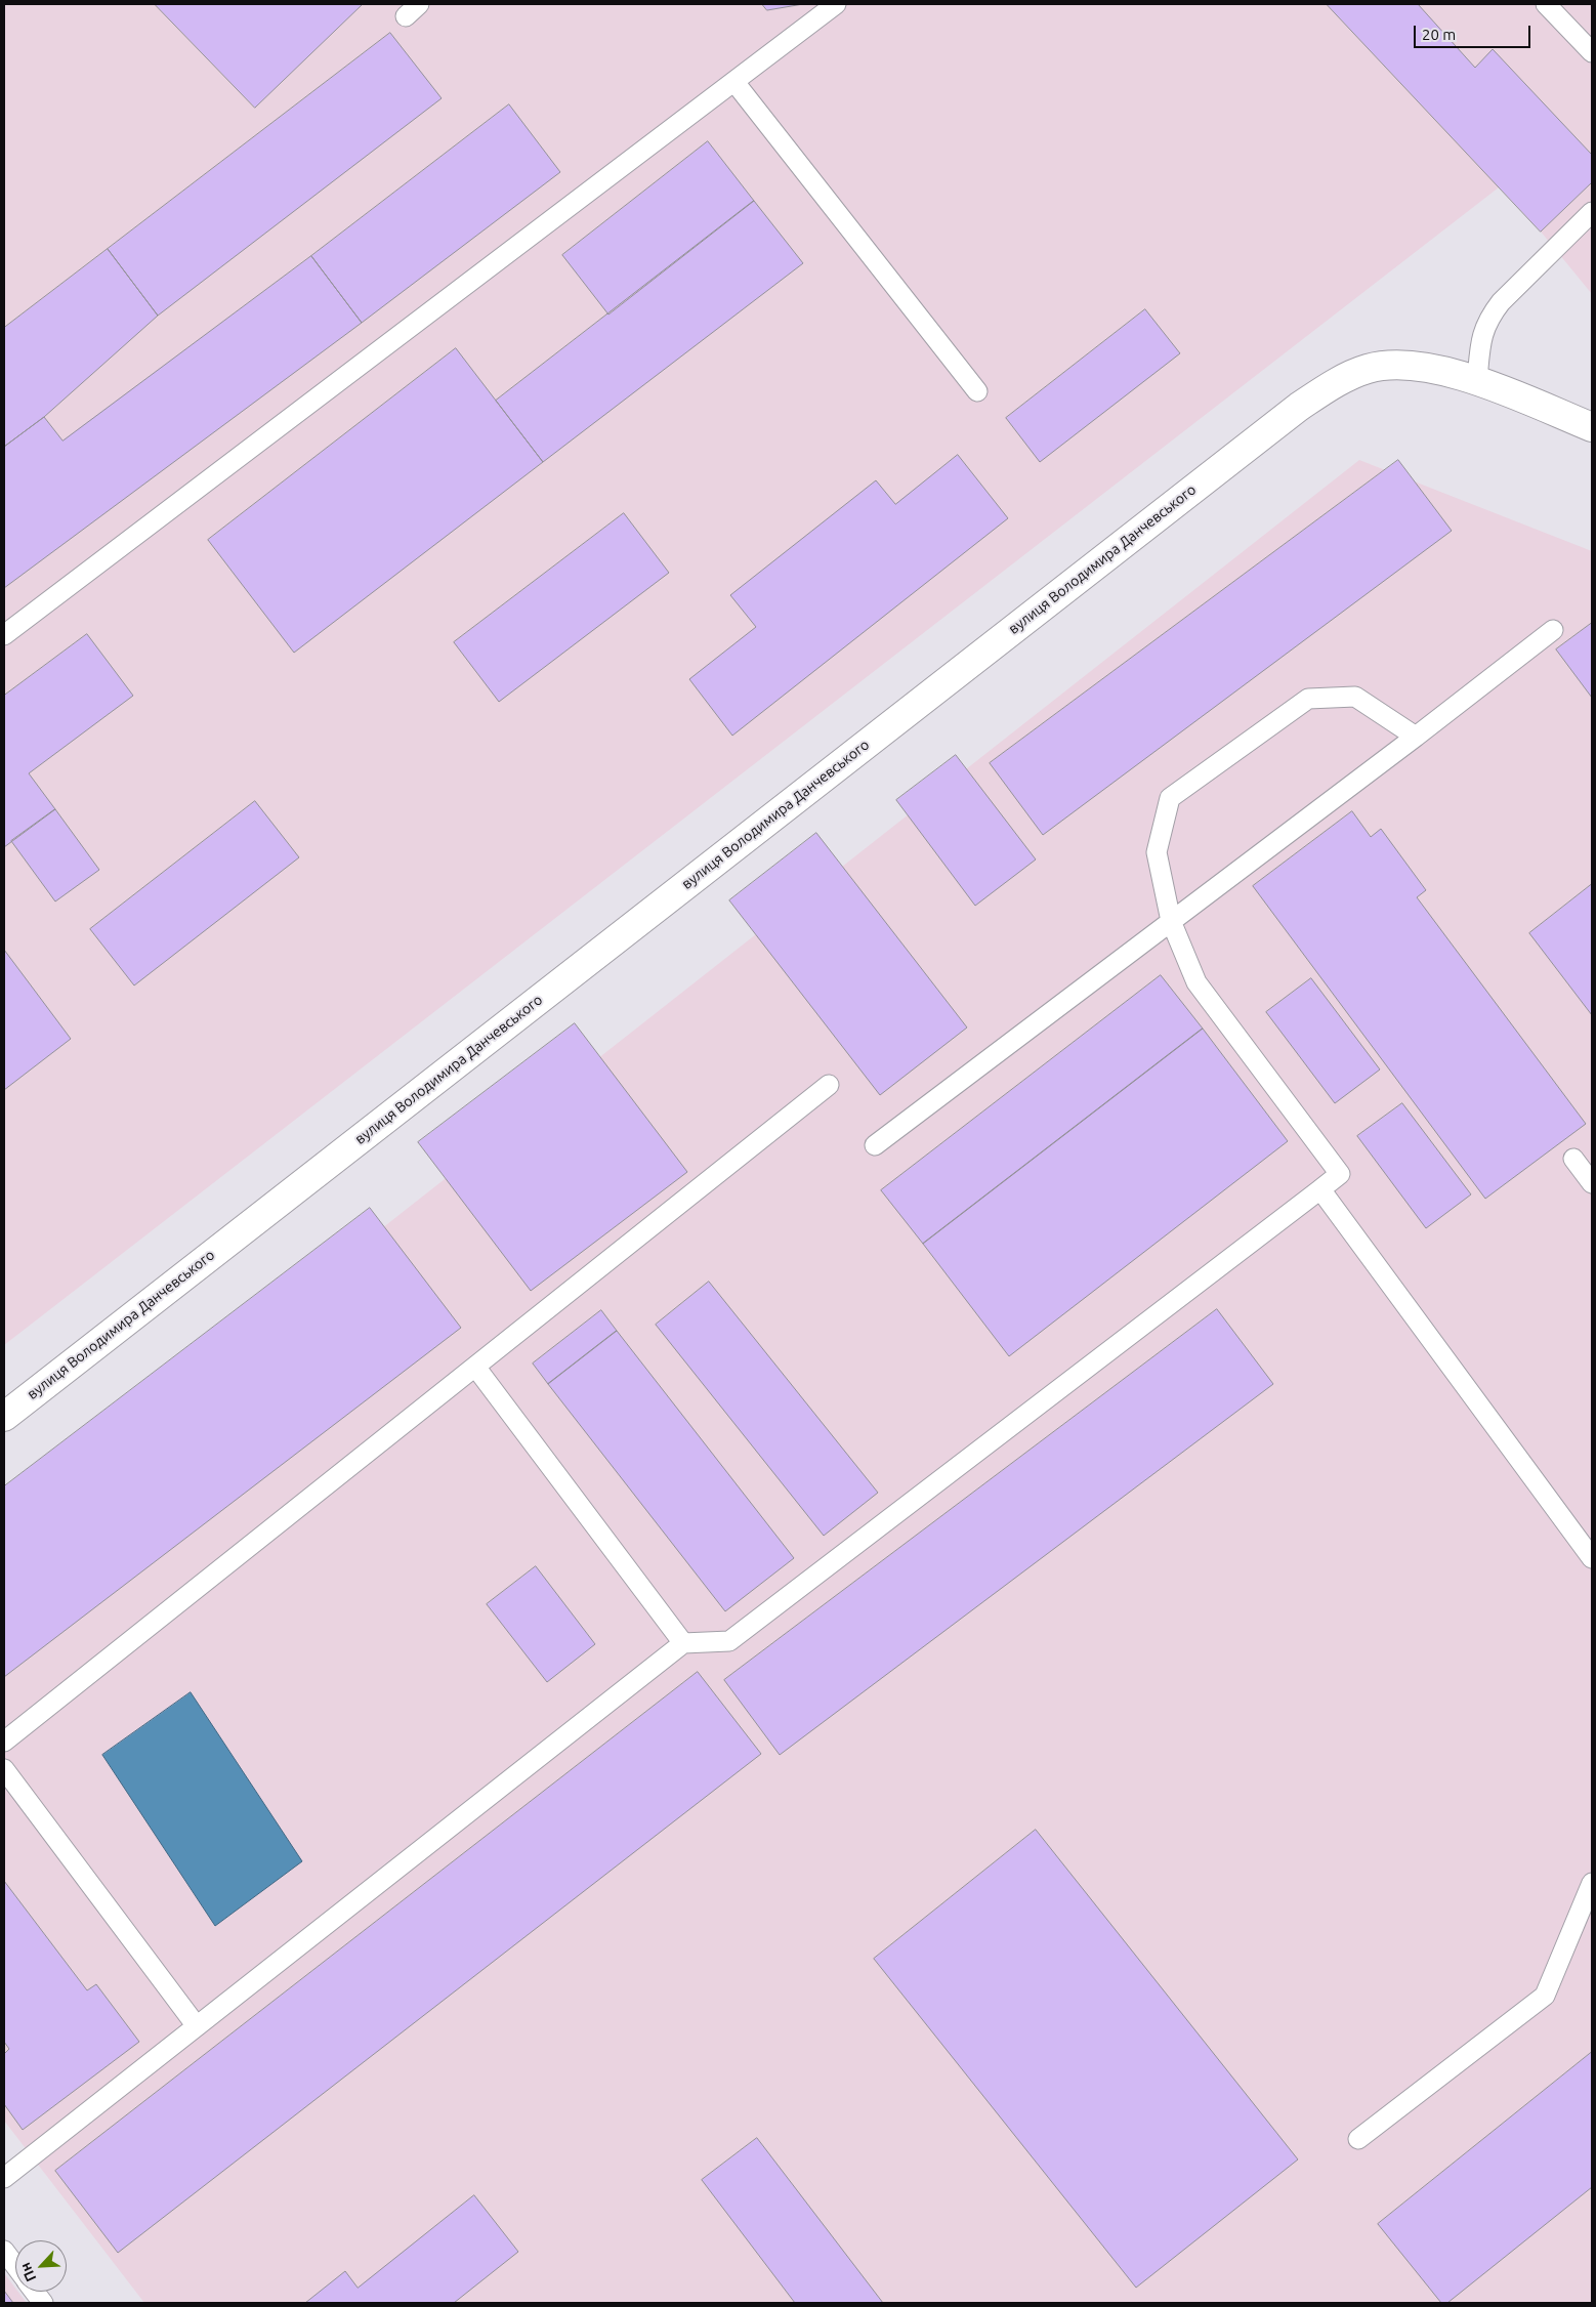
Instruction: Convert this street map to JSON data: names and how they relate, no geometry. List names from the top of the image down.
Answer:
{
  "streets": {
    "street": ["вулиця Володимира Данчевського"]
  },
  "scale_bar": "20 m",
  "north": "bottom left"
}
